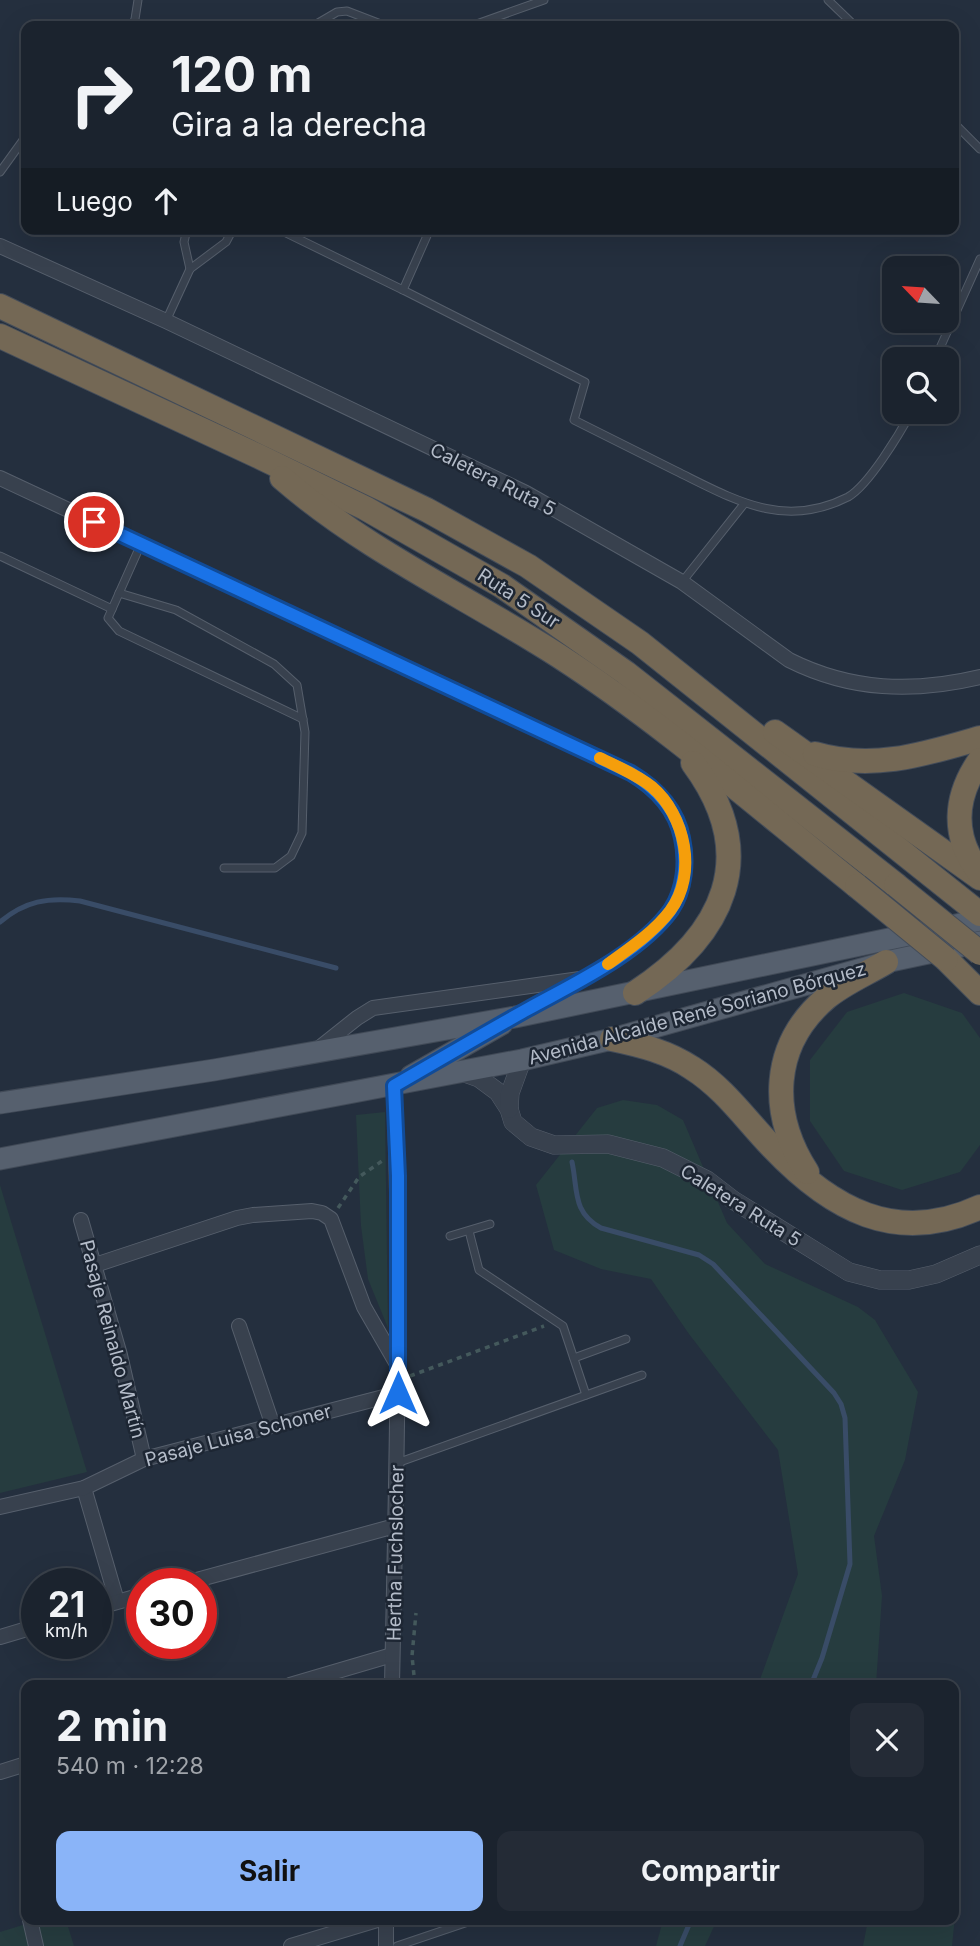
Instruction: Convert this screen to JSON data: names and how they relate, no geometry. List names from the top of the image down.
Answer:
{
  "streets": {
    "highway": ["Ruta 5 Sur"],
    "main road": ["Avenida Alcalde René Soriano Bórquez"],
    "street": [
      "Caletera Ruta 5",
      "Pasaje Reinaldo Martín",
      "Pasaje Luisa Schoner",
      "Hertha Fuchslocher"
    ]
  },
  "crossings": [
    ["Caletera Ruta 5", "Avenida Alcalde René Soriano Bórquez"],
    ["Ruta 5 Sur", "Avenida Alcalde René Soriano Bórquez"],
    ["Avenida Alcalde René Soriano Bórquez", "Hertha Fuchslocher"],
    ["Pasaje Reinaldo Martín", "Pasaje Luisa Schoner"],
    ["Pasaje Luisa Schoner", "Hertha Fuchslocher"]
  ],
  "north": "top left",
  "page": {
    "turn": ["120 m", "Gira a la derecha"],
    "then": "Luego",
    "speed": "21 km/h",
    "limit": "30",
    "heading": ["2 min", "540 m · 12:28"],
    "buttons": ["Salir", "Compartir"]
  }
}
